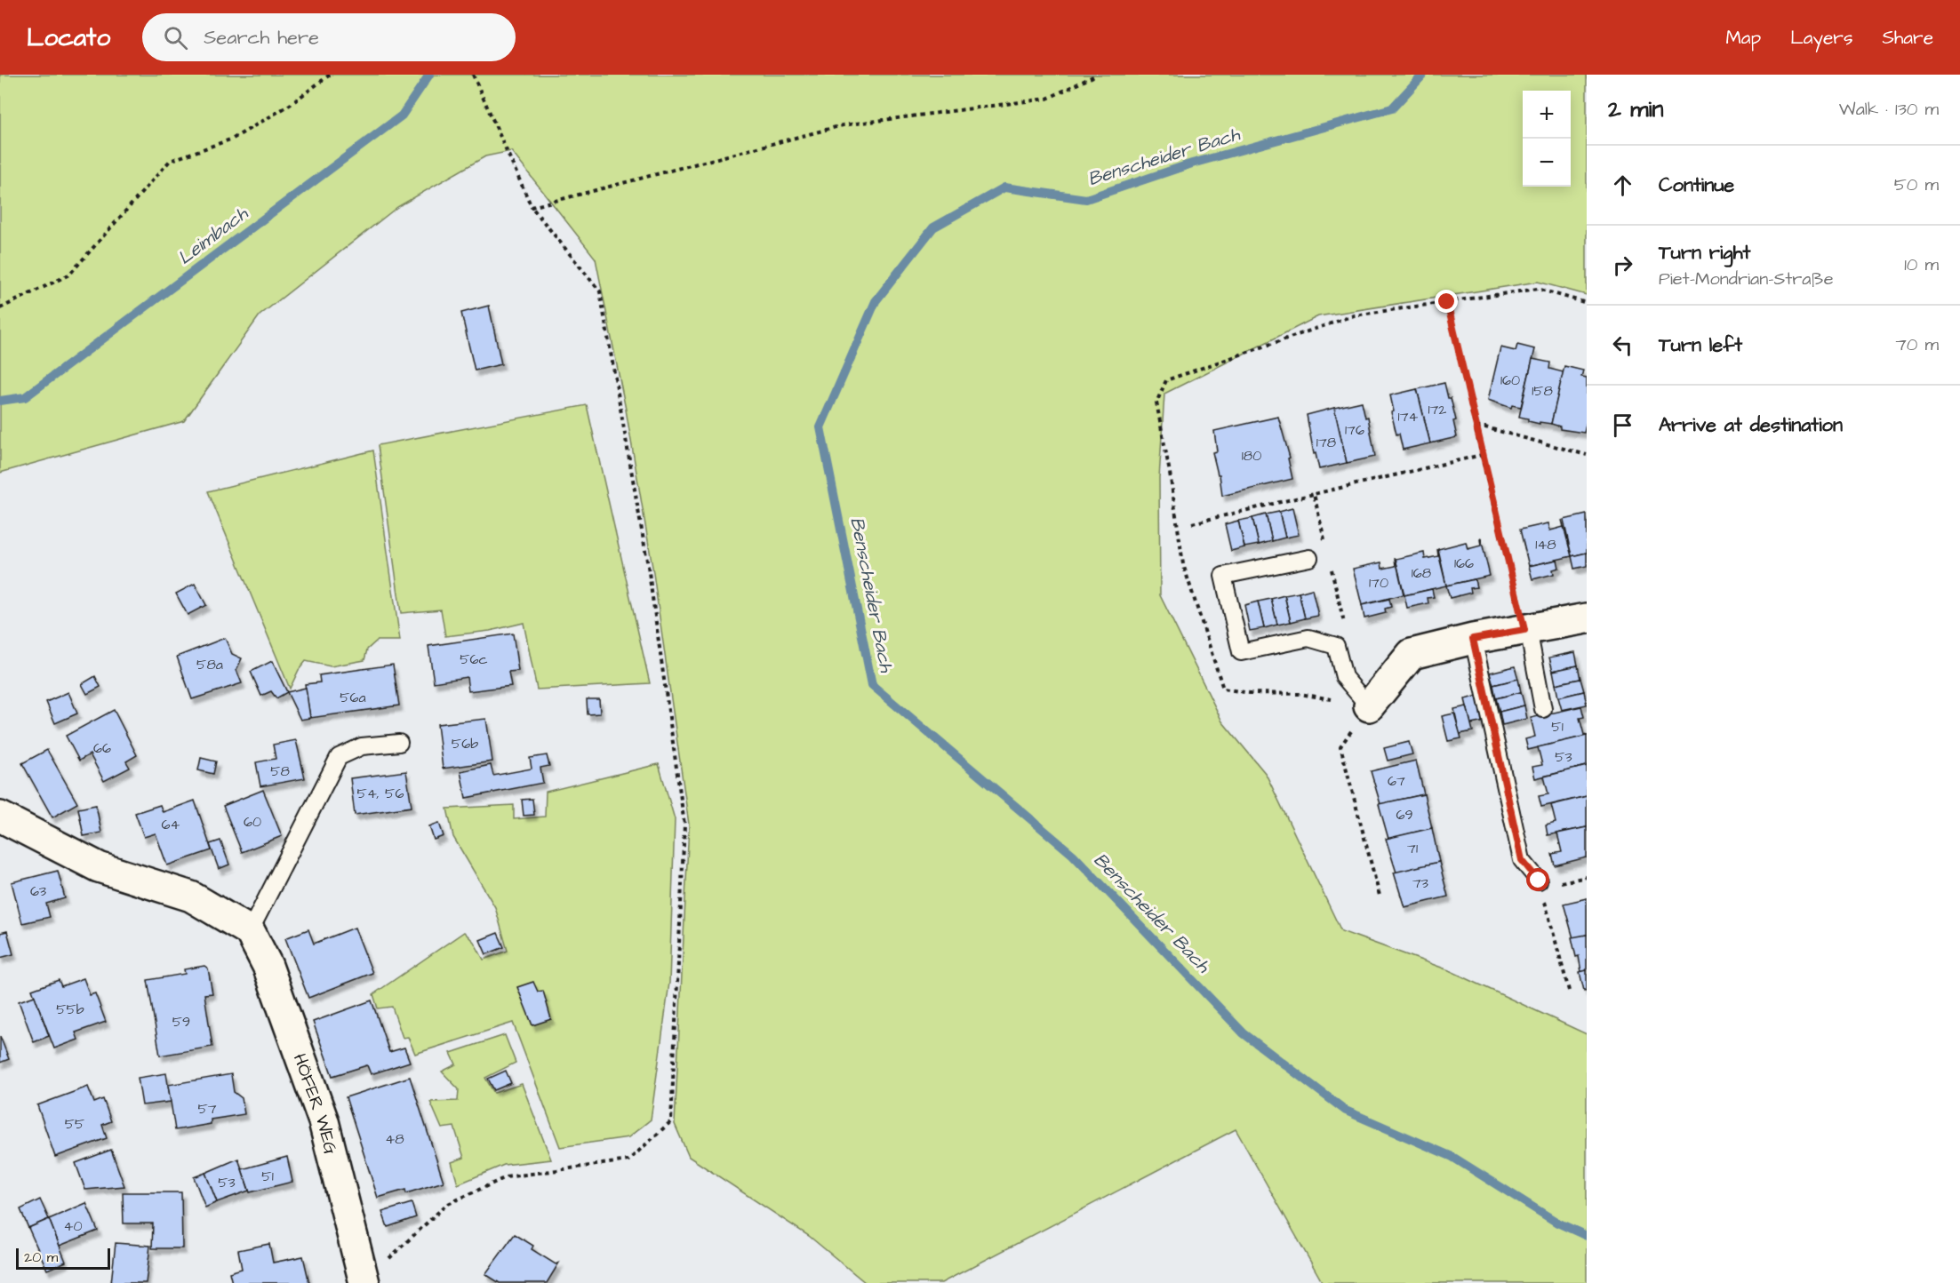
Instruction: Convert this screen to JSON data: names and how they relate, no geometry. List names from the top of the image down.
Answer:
{
  "streets": {
    "street": ["HÖFER WEG"]
  },
  "water": ["Benscheider Bach", "Leimbach"],
  "house_numbers": [
    "160",
    "158",
    "172",
    "174",
    "176",
    "178",
    "180",
    "148",
    "166",
    "168",
    "170",
    "56c",
    "58a",
    "56a",
    "51",
    "56b",
    "66",
    "53",
    "58",
    "67",
    "54, 56",
    "69",
    "60",
    "64",
    "71",
    "73",
    "63",
    "55b",
    "59",
    "57",
    "55",
    "48",
    "51",
    "53",
    "40"
  ],
  "scale_bar": "20 m",
  "page": {
    "header": "Locato",
    "search": "Search here",
    "nav": ["Map", "Layers", "Share"],
    "heading": ["2 min", "Walk · 130 m"],
    "map_buttons": ["+", "−"],
    "list": [
      ["Continue", "50 m"],
      ["Turn right", "Piet-Mondrian-Straße", "10 m"],
      ["Turn left", "70 m"],
      "Arrive at destination"
    ],
    "scale": "20 m"
  }
}
